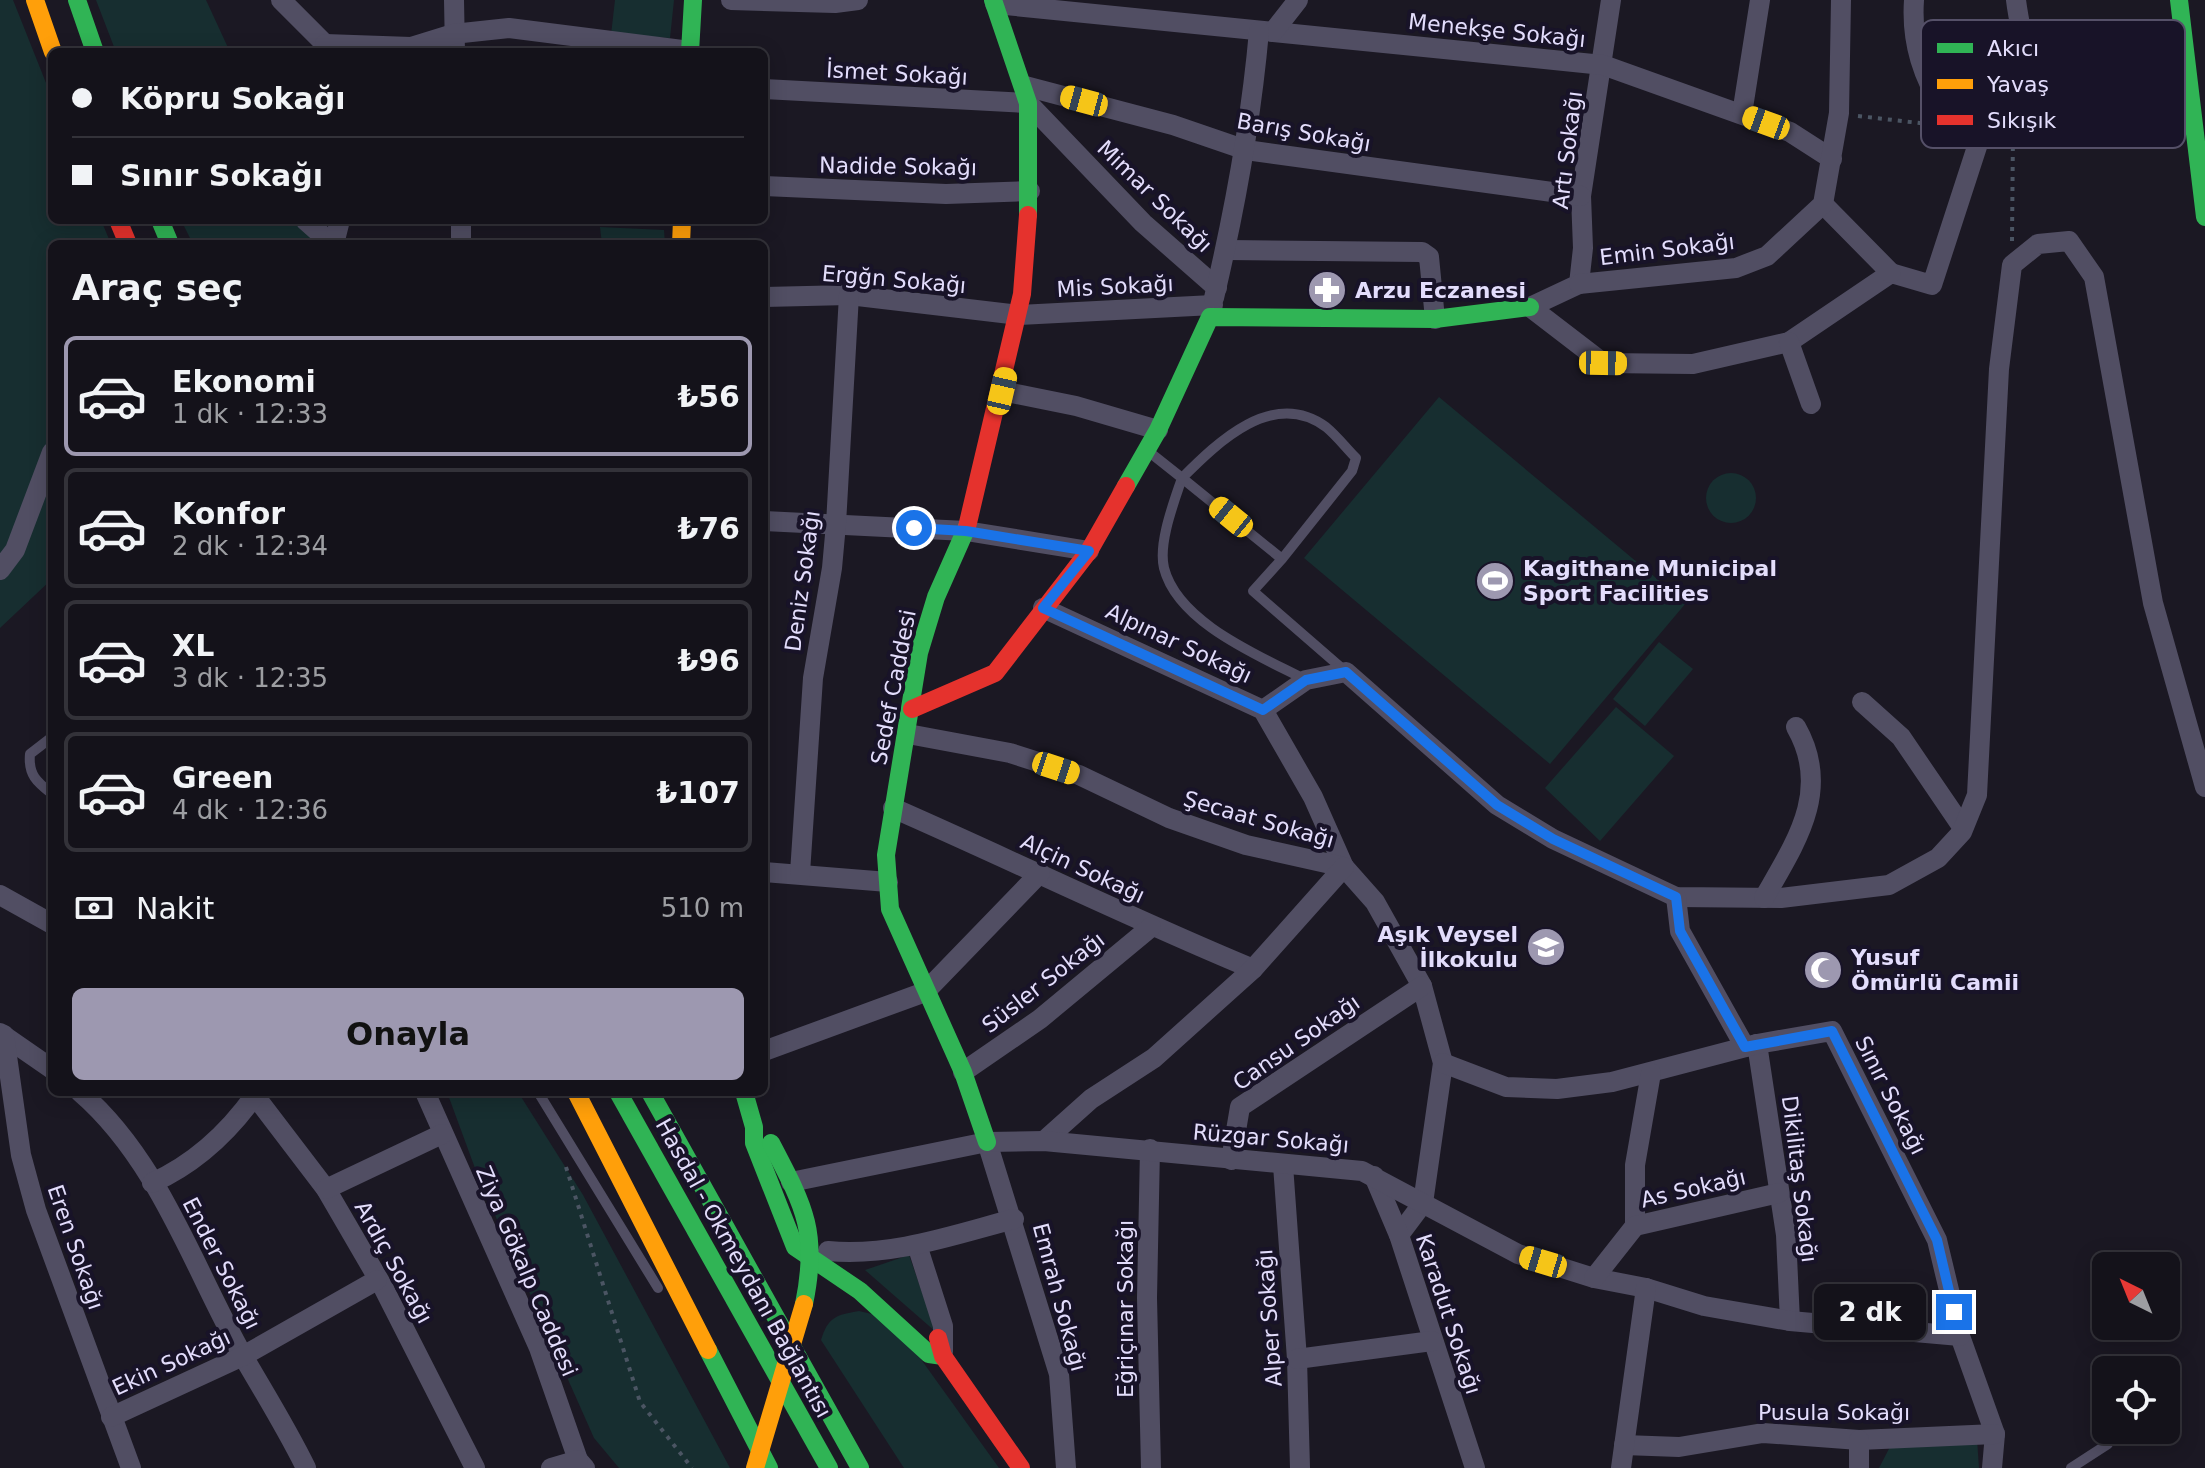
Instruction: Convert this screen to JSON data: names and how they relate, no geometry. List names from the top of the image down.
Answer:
{
  "streets": {
    "main road": ["Sedef Caddesi", "Hasdal - Okmeydanı Bağlantısı"],
    "street": [
      "Menekşe Sokağı",
      "İsmet Sokağı",
      "Barış Sokağı",
      "Artı Sokağı",
      "Nadide Sokağı",
      "Mimar Sokağı",
      "Emin Sokağı",
      "Ergğn Sokağı",
      "Mis Sokağı",
      "Deniz Sokağı",
      "Alpınar Sokağı",
      "Şecaat Sokağı",
      "Alçin Sokağı",
      "Süsler Sokağı",
      "Cansu Sokağı",
      "Sınır Sokağı",
      "Rüzgar Sokağı",
      "Dikilitaş Sokağı",
      "As Sokağı",
      "Eren Sokağı",
      "Ardıç Sokağı",
      "Ender Sokağı",
      "Ziya Gökalp Caddesi",
      "Emrah Sokağı",
      "Eğriçınar Sokağı",
      "Karadut Sokağı",
      "Alper Sokağı",
      "Ekin Sokağı",
      "Pusula Sokağı"
    ]
  },
  "crossings": [
    ["Menekşe Sokağı", "Artı Sokağı"],
    ["Menekşe Sokağı", "Sedef Caddesi"],
    ["İsmet Sokağı", "Barış Sokağı"],
    ["İsmet Sokağı", "Mimar Sokağı"],
    ["İsmet Sokağı", "Sedef Caddesi"],
    ["Barış Sokağı", "Artı Sokağı"],
    ["Barış Sokağı", "Mimar Sokağı"],
    ["Barış Sokağı", "Sedef Caddesi"],
    ["Artı Sokağı", "Emin Sokağı"],
    ["Nadide Sokağı", "Sedef Caddesi"],
    ["Mimar Sokağı", "Mis Sokağı"],
    ["Mimar Sokağı", "Sedef Caddesi"],
    ["Ergğn Sokağı", "Mis Sokağı"],
    ["Ergğn Sokağı", "Deniz Sokağı"],
    ["Ergğn Sokağı", "Sedef Caddesi"],
    ["Mis Sokağı", "Sedef Caddesi"],
    ["Alpınar Sokağı", "Şecaat Sokağı"],
    ["Sedef Caddesi", "Şecaat Sokağı"],
    ["Sedef Caddesi", "Alçin Sokağı"],
    ["Sedef Caddesi", "Süsler Sokağı"],
    ["Sedef Caddesi", "Rüzgar Sokağı"],
    ["Sedef Caddesi", "Emrah Sokağı"],
    ["Şecaat Sokağı", "Cansu Sokağı"],
    ["Şecaat Sokağı", "Sınır Sokağı"],
    ["Şecaat Sokağı", "Rüzgar Sokağı"],
    ["Alçin Sokağı", "Süsler Sokağı"],
    ["Cansu Sokağı", "Rüzgar Sokağı"],
    ["Sınır Sokağı", "Rüzgar Sokağı"],
    ["Sınır Sokağı", "Dikilitaş Sokağı"],
    ["Sınır Sokağı", "Pusula Sokağı"],
    ["Rüzgar Sokağı", "Dikilitaş Sokağı"],
    ["Rüzgar Sokağı", "As Sokağı"],
    ["Rüzgar Sokağı", "Emrah Sokağı"],
    ["Rüzgar Sokağı", "Eğriçınar Sokağı"],
    ["Rüzgar Sokağı", "Karadut Sokağı"],
    ["Rüzgar Sokağı", "Alper Sokağı"],
    ["Dikilitaş Sokağı", "As Sokağı"],
    ["Eren Sokağı", "Ekin Sokağı"],
    ["Ardıç Sokağı", "Ekin Sokağı"],
    ["Ender Sokağı", "Ekin Sokağı"]
  ],
  "places": {
    "pharmacy": ["Arzu Eczanesi"],
    "sports": ["Kagithane Municipal Sport Facilities"],
    "school or university": ["Aşık Veysel İlkokulu"],
    "mosque": ["Yusuf Ömürlü Camii"]
  },
  "legend": ["Akıcı", "Yavaş", "Sıkışık"],
  "north": "top left",
  "page": {
    "banner": ["Köpru Sokağı", "Sınır Sokağı"],
    "heading": "Araç seç",
    "list": [
      {
        "name": "Ekonomi",
        "note": "1 dk · 12:33",
        "value": "₺56"
      },
      {
        "name": "Konfor",
        "note": "2 dk · 12:34",
        "value": "₺76"
      },
      {
        "name": "XL",
        "note": "3 dk · 12:35",
        "value": "₺96"
      },
      {
        "name": "Green",
        "note": "4 dk · 12:36",
        "value": "₺107"
      }
    ],
    "pay": ["Nakit", "510 m"],
    "buttons": "Onayla",
    "bubble": "2 dk"
  }
}
